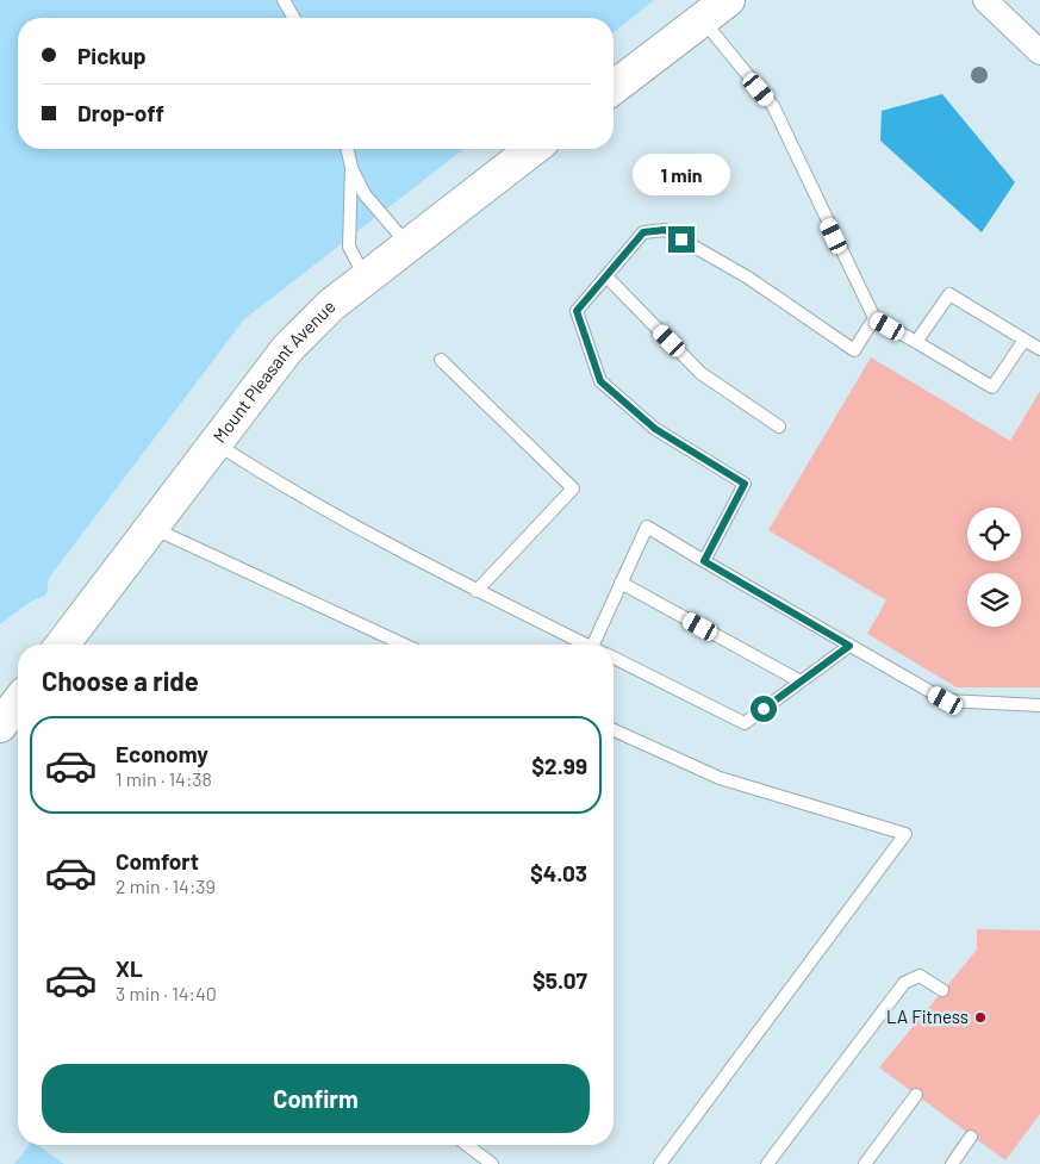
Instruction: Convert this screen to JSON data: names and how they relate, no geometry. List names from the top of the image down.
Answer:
{
  "streets": {
    "main road": ["Mount Pleasant Avenue"]
  },
  "places": ["LA Fitness"],
  "page": {
    "banner": ["Pickup", "Drop-off"],
    "bubble": "1 min",
    "heading": "Choose a ride",
    "list": [
      {
        "name": "Economy",
        "note": "1 min · 14:38",
        "value": "$2.99"
      },
      {
        "name": "Comfort",
        "note": "2 min · 14:39",
        "value": "$4.03"
      },
      {
        "name": "XL",
        "note": "3 min · 14:40",
        "value": "$5.07"
      }
    ],
    "buttons": "Confirm"
  }
}
